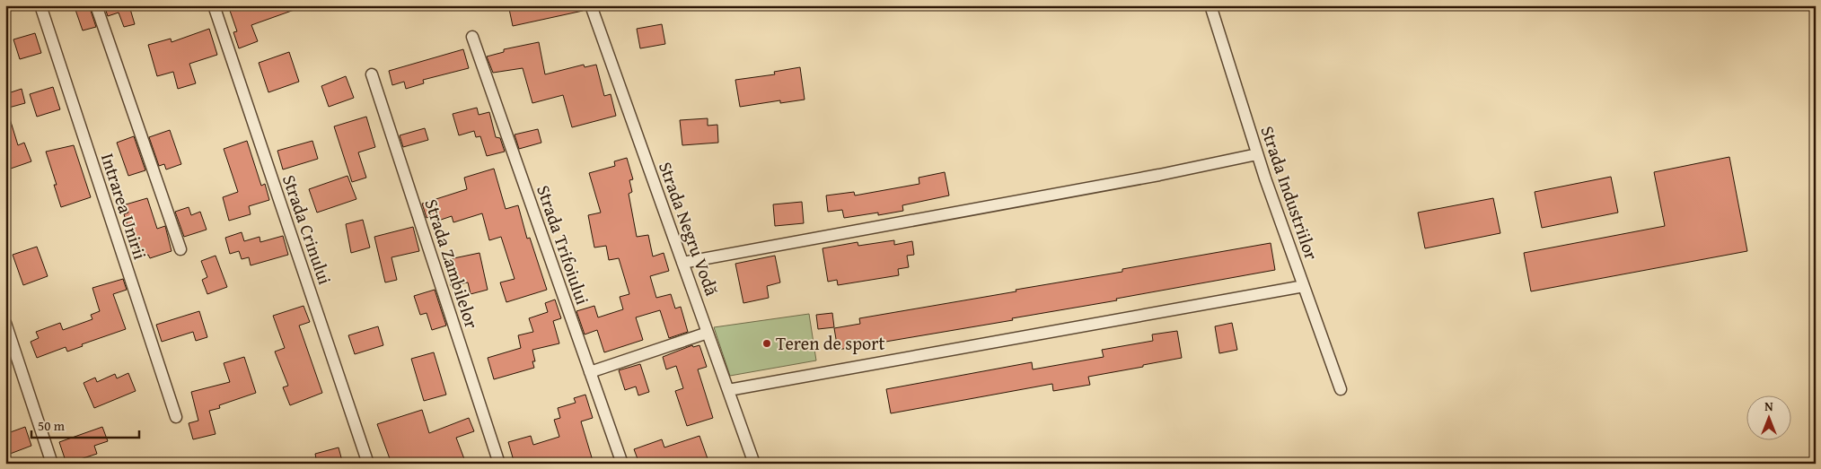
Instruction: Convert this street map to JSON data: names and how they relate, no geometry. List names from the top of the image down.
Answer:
{
  "streets": {
    "street": [
      "Strada Industriilor",
      "Intrarea Unirii",
      "Strada Negru Vodă",
      "Strada Crinului",
      "Strada Trifoiului",
      "Strada Zambilelor"
    ]
  },
  "places": ["Teren de sport"],
  "scale_bar": "50 m",
  "north": "top"
}
